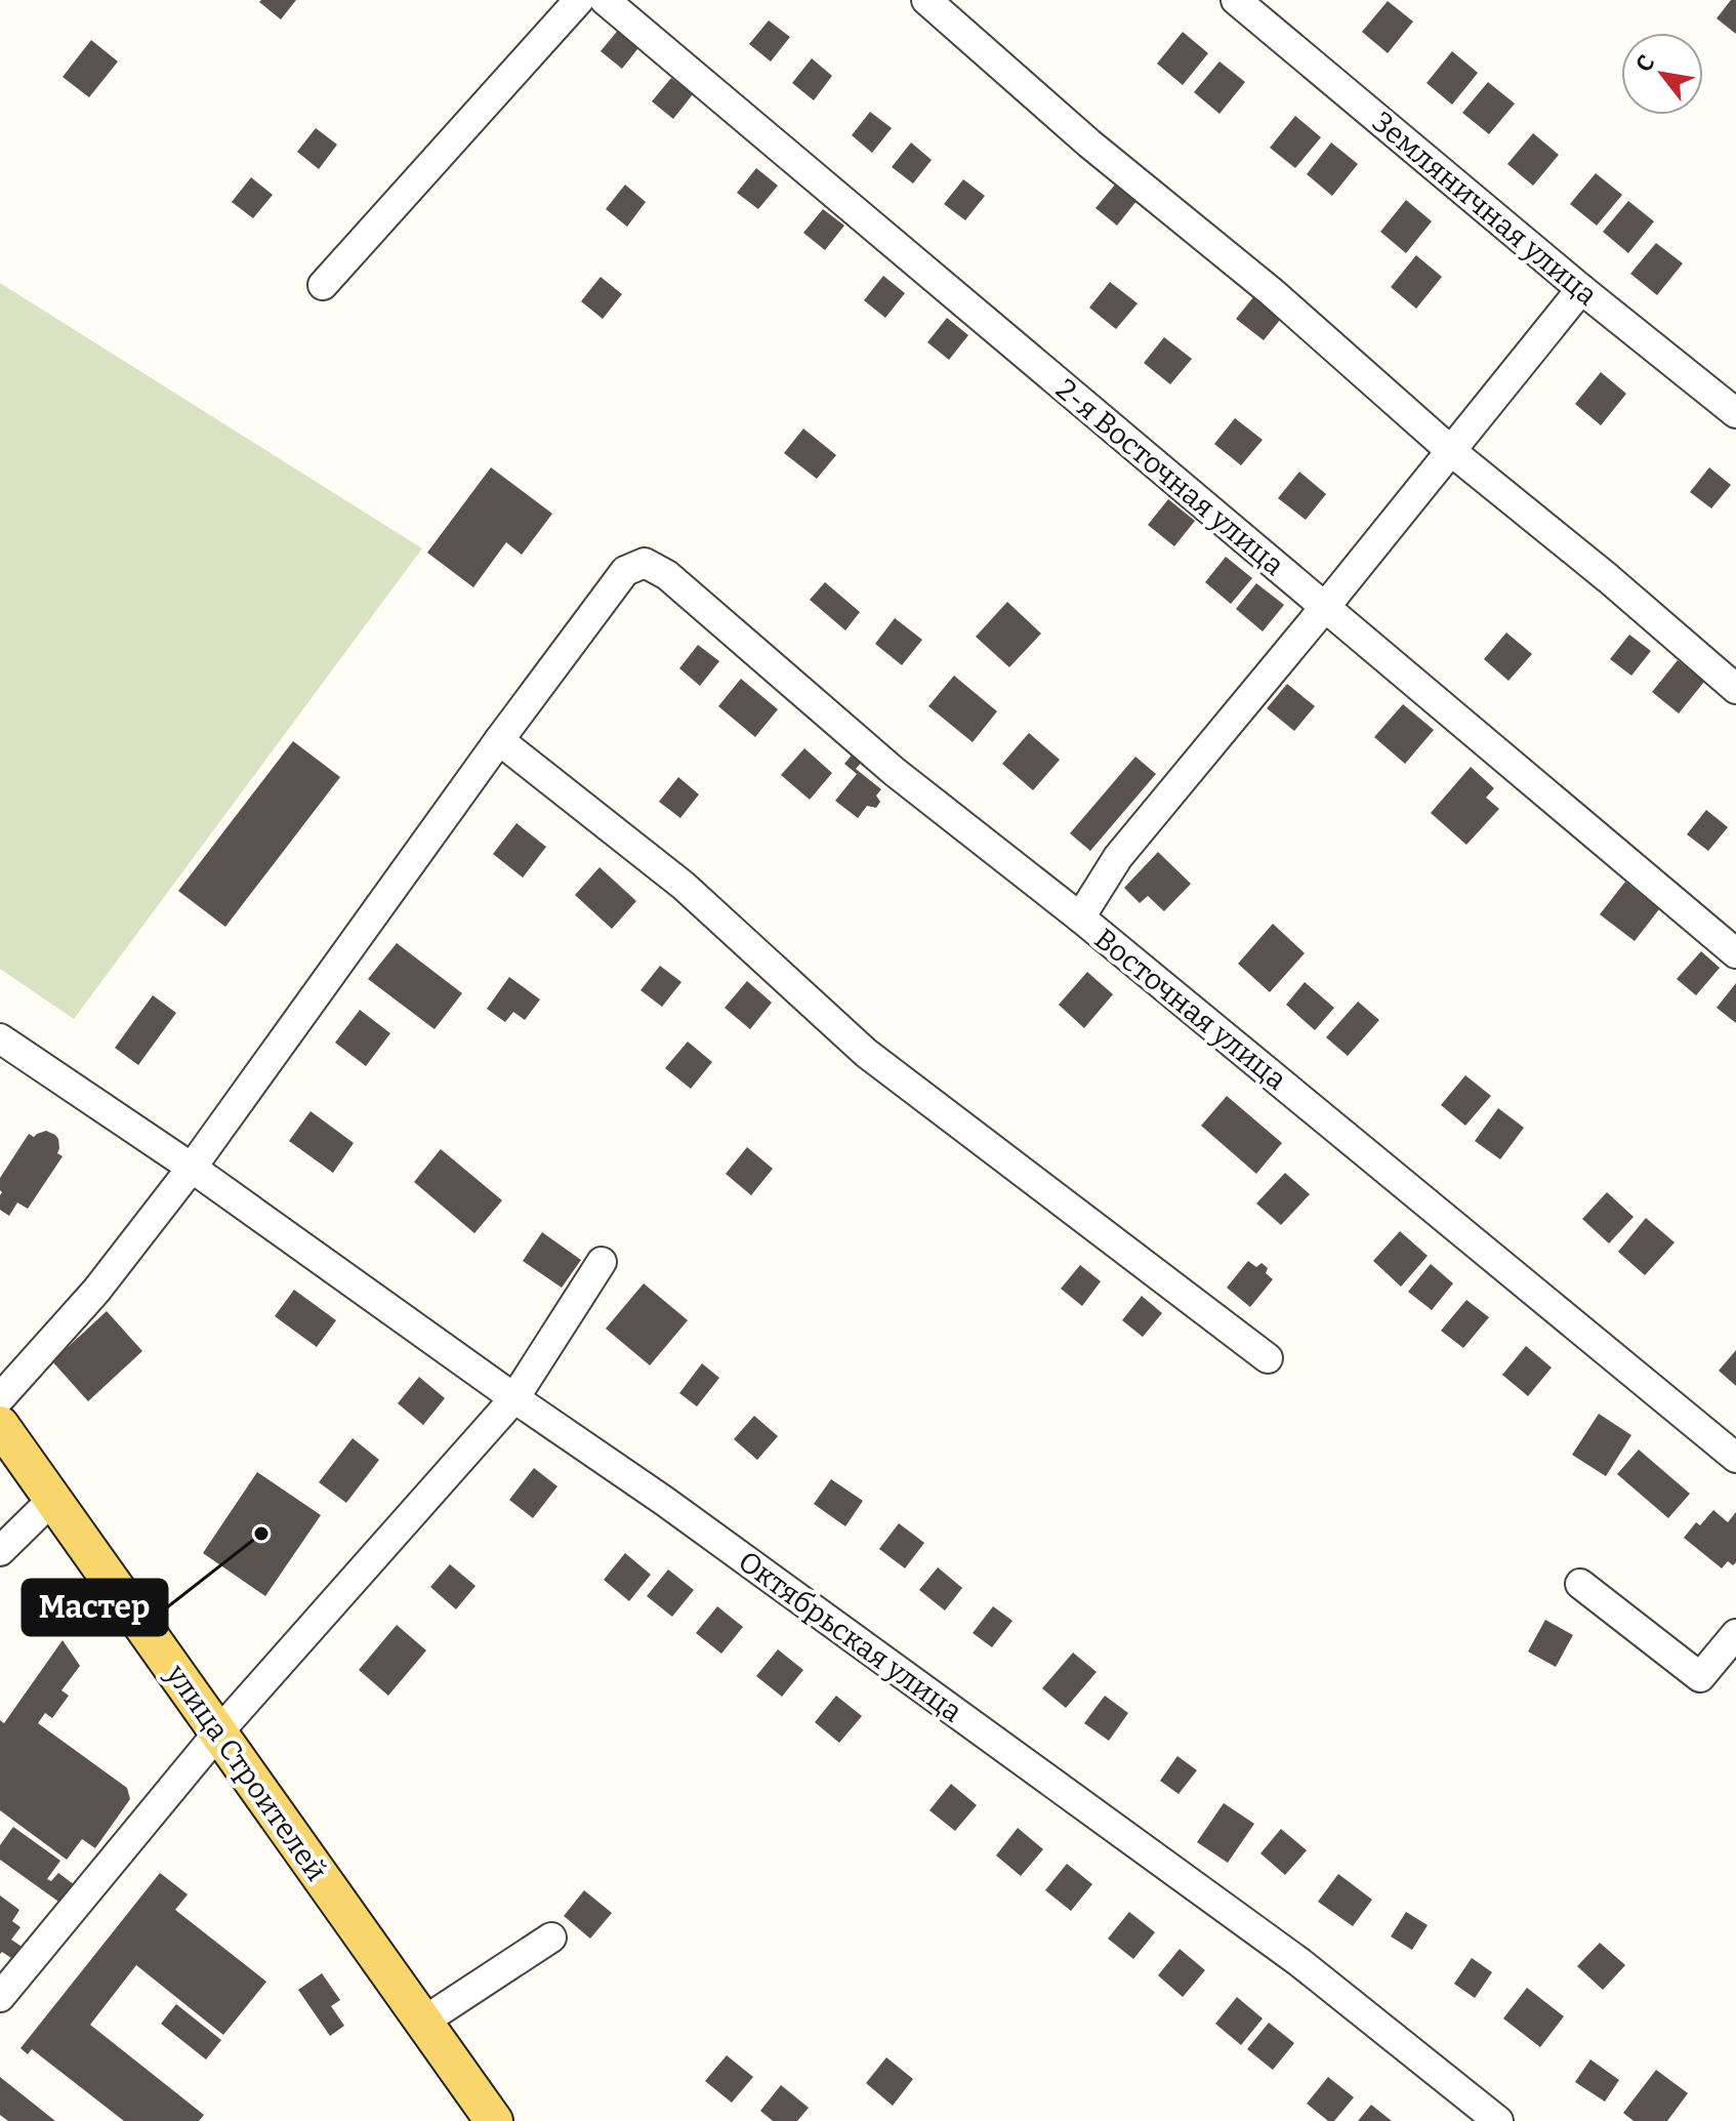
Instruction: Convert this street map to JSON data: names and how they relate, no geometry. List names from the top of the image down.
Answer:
{
  "streets": {
    "main road": ["улица Строителей"],
    "street": [
      "Земляничная улица",
      "2-я Восточная улица",
      "Восточная улица",
      "Октябрьская улица"
    ]
  },
  "places": ["Мастер"],
  "north": "top left"
}
